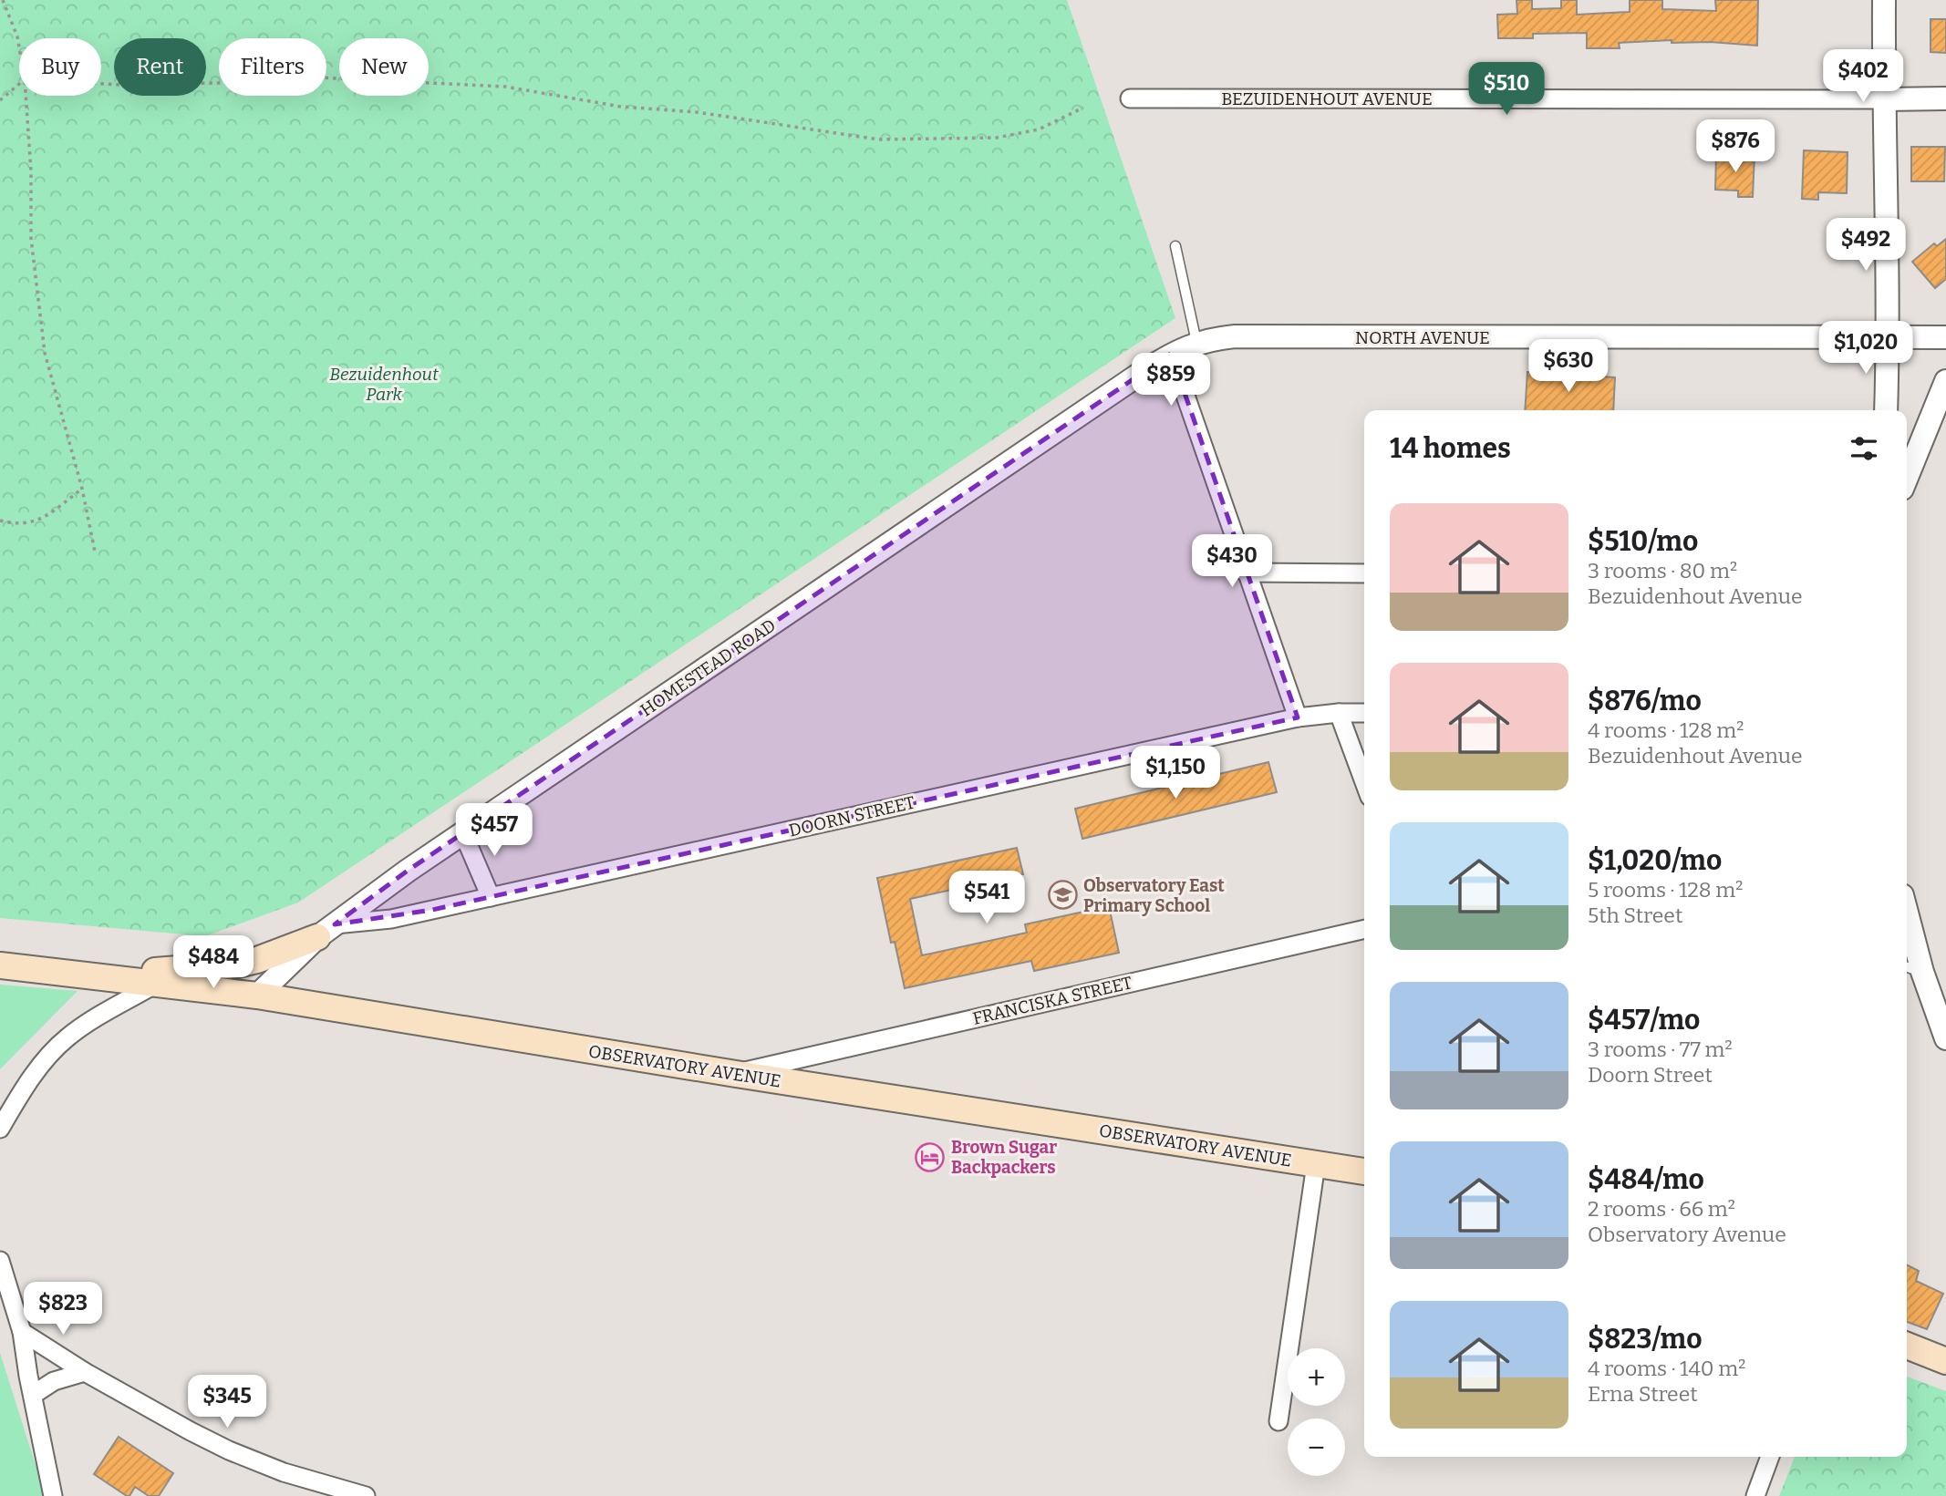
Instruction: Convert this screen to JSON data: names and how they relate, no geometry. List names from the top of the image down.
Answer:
{
  "streets": {
    "main road": ["OBSERVATORY AVENUE"],
    "street": [
      "BEZUIDENHOUT AVENUE",
      "NORTH AVENUE",
      "HOMESTEAD ROAD",
      "DOORN STREET",
      "FRANCISKA STREET"
    ]
  },
  "crossings": [
    ["NORTH AVENUE", "HOMESTEAD ROAD"],
    ["HOMESTEAD ROAD", "DOORN STREET"],
    ["HOMESTEAD ROAD", "OBSERVATORY AVENUE"],
    ["FRANCISKA STREET", "OBSERVATORY AVENUE"]
  ],
  "parks": ["Bezuidenhout Park"],
  "places": {
    "school or university": ["Observatory East Primary School"],
    "hotel": ["Brown Sugar Backpackers"]
  },
  "page": {
    "chip": [
      "Buy",
      "Rent",
      "Filters",
      "New"
    ],
    "price": [
      "$402",
      "$510",
      "$876",
      "$492",
      "$1,020",
      "$630",
      "$859",
      "$430",
      "$1,150",
      "$457",
      "$541",
      "$484",
      "$823",
      "$345"
    ],
    "heading": "14 homes",
    "list": [
      {
        "name": "$510/mo",
        "note": "3 rooms · 80 m² · Bezuidenhout Avenue"
      },
      {
        "name": "$876/mo",
        "note": "4 rooms · 128 m² · Bezuidenhout Avenue"
      },
      {
        "name": "$1,020/mo",
        "note": "5 rooms · 128 m² · 5th Street"
      },
      {
        "name": "$457/mo",
        "note": "3 rooms · 77 m² · Doorn Street"
      },
      {
        "name": "$484/mo",
        "note": "2 rooms · 66 m² · Observatory Avenue"
      },
      {
        "name": "$823/mo",
        "note": "4 rooms · 140 m² · Erna Street"
      }
    ],
    "map_buttons": ["+", "−"]
  }
}
